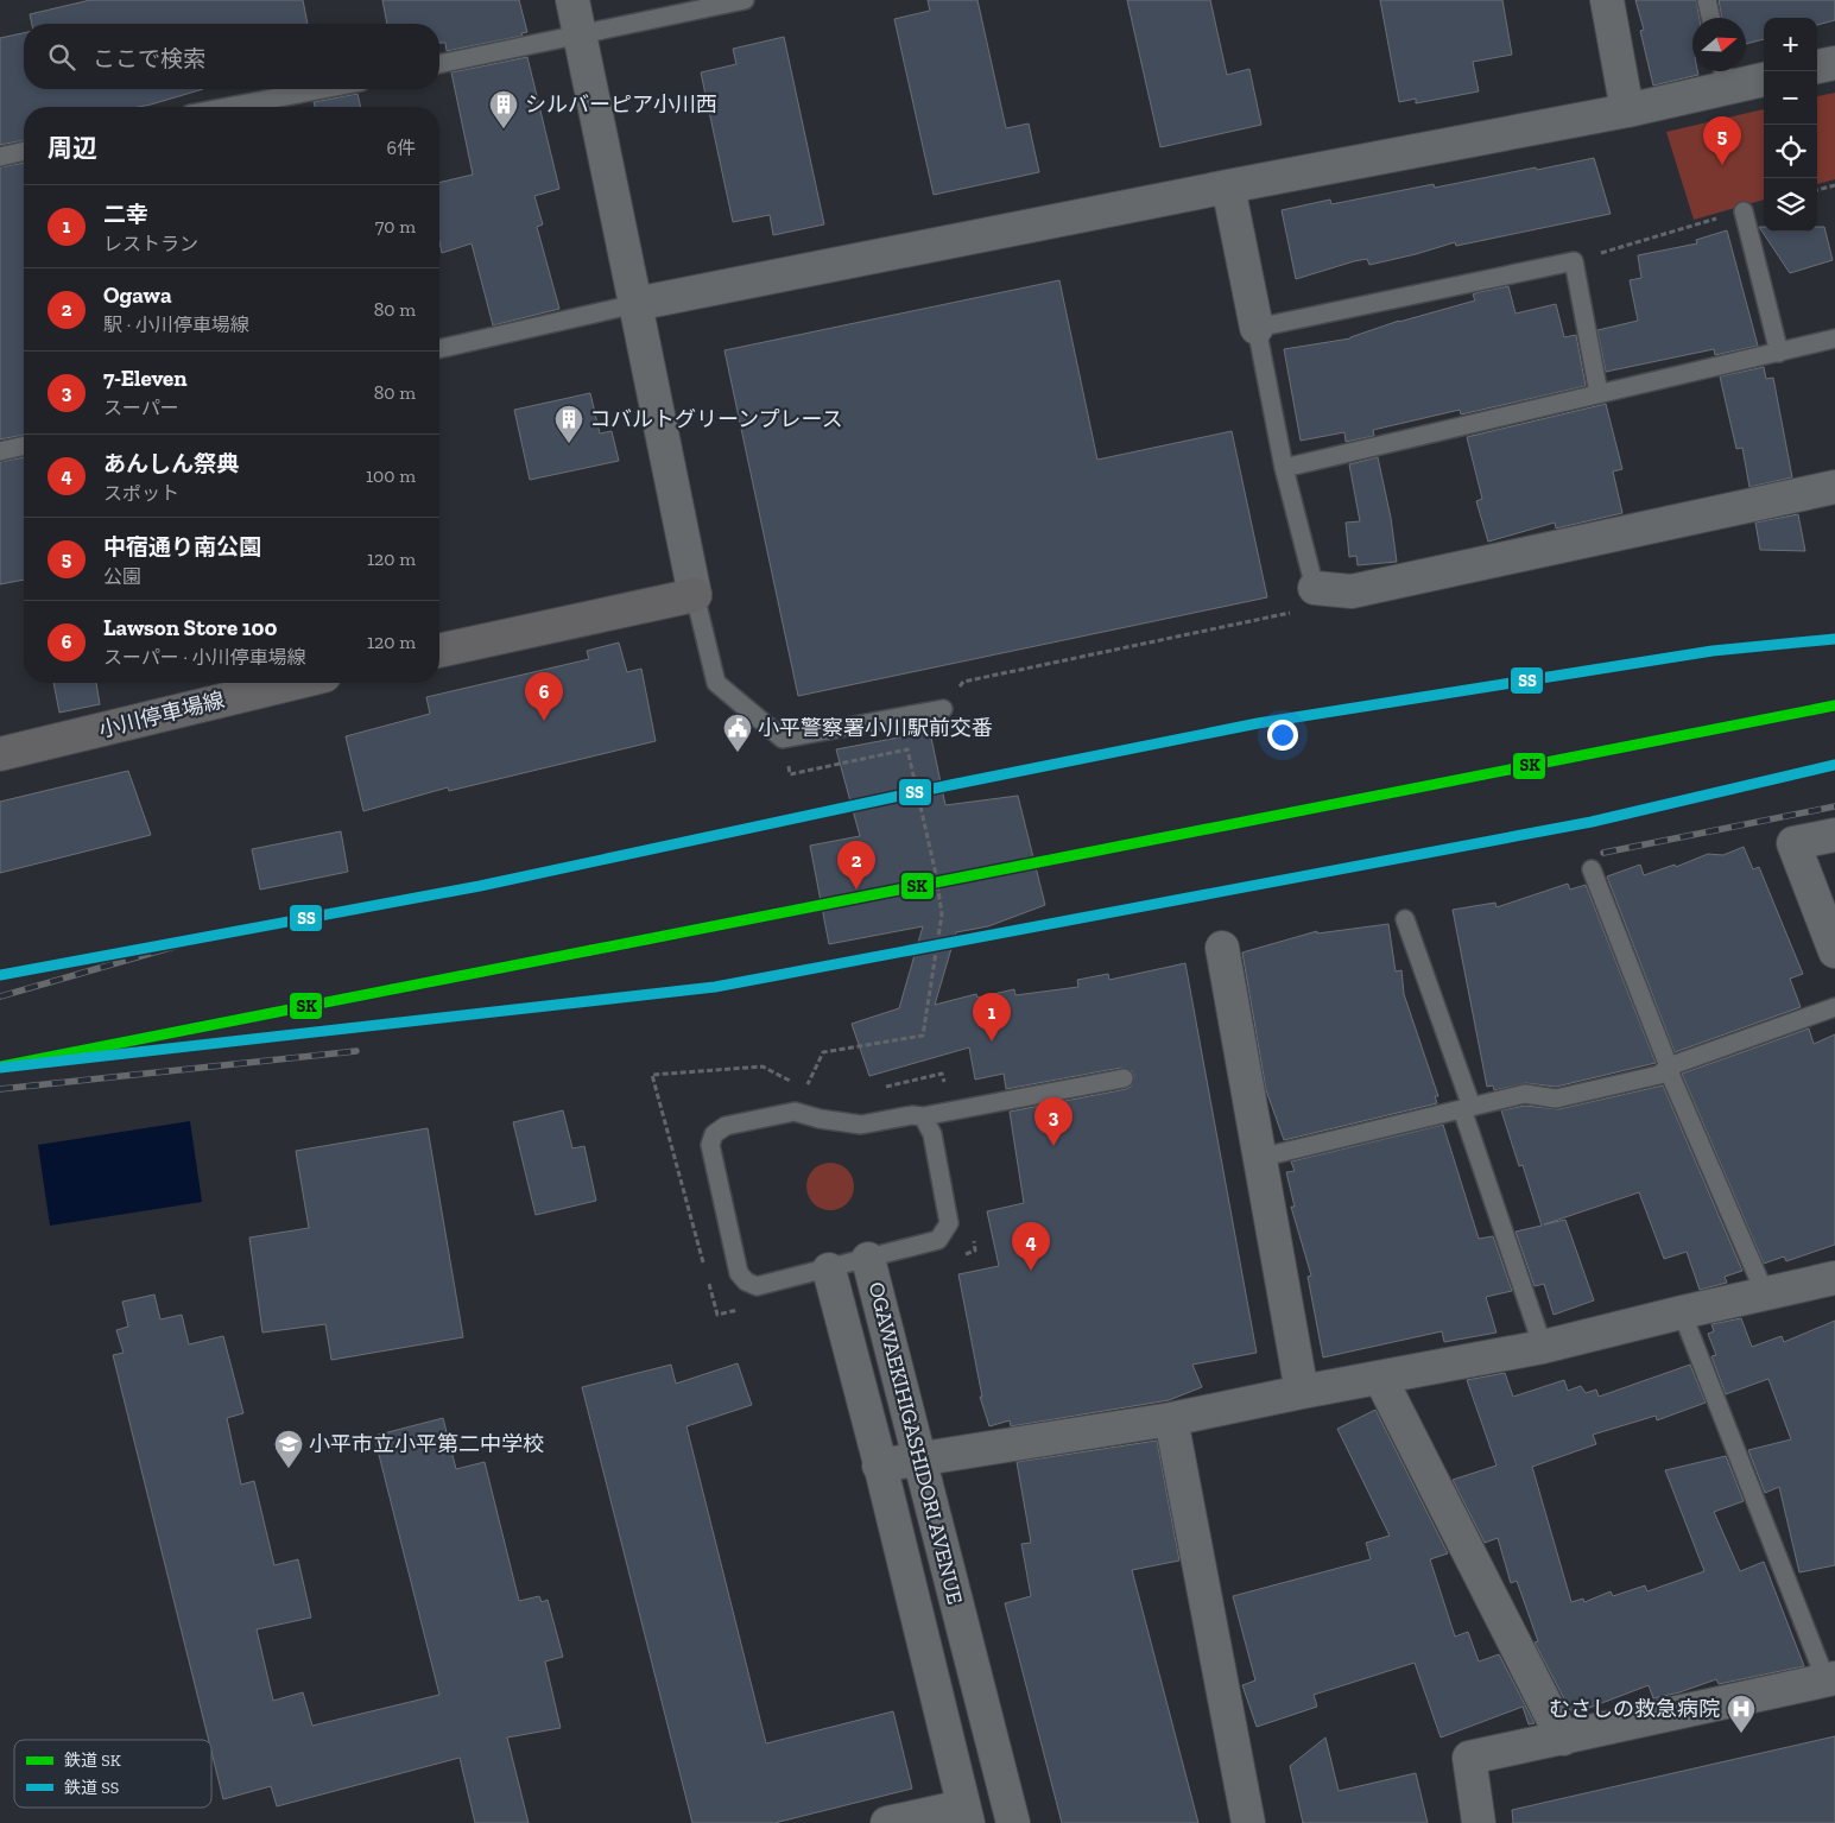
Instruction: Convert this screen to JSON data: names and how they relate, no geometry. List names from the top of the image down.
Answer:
{
  "streets": {
    "main road": ["小川停車場線"],
    "street": ["OGAWAEKIHIGASHIDORI AVENUE"]
  },
  "places": {
    "building": ["シルバーピア小川西", "コバルトグリーンプレース"],
    "public building": ["小平警察署小川駅前交番"],
    "school or university": ["小平市立小平第二中学校"],
    "hospital": ["むさしの救急病院"]
  },
  "lines": ["rail line SS", "rail line SK"],
  "legend": ["鉄道 SK", "鉄道 SS"],
  "north": "right",
  "page": {
    "map_buttons": ["+", "−"],
    "search": "ここで検索",
    "heading": ["周辺", "6件"],
    "pins": [
      "5",
      "6",
      "2",
      "1",
      "3",
      "4"
    ],
    "list": [
      {
        "mark": "1",
        "name": "二幸",
        "note": "レストラン",
        "value": "70 m"
      },
      {
        "mark": "2",
        "name": "Ogawa",
        "note": "駅 · 小川停車場線",
        "value": "80 m"
      },
      {
        "mark": "3",
        "name": "7-Eleven",
        "note": "スーパー",
        "value": "80 m"
      },
      {
        "mark": "4",
        "name": "あんしん祭典",
        "note": "スポット",
        "value": "100 m"
      },
      {
        "mark": "5",
        "name": "中宿通り南公園",
        "note": "公園",
        "value": "120 m"
      },
      {
        "mark": "6",
        "name": "Lawson Store 100",
        "note": "スーパー · 小川停車場線",
        "value": "120 m"
      }
    ]
  }
}
